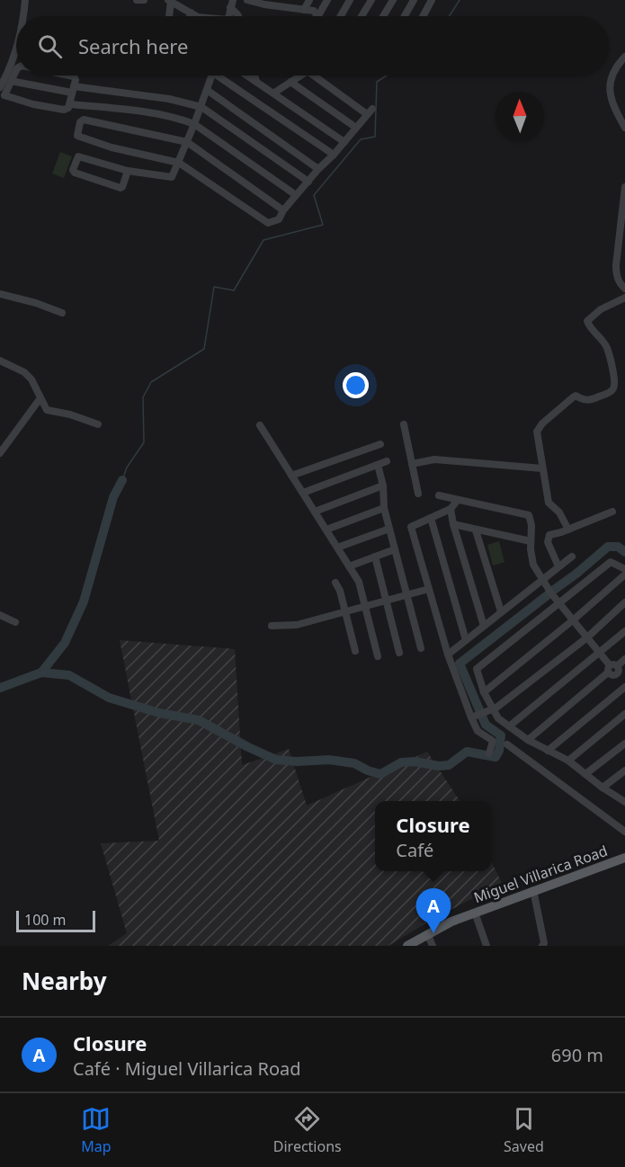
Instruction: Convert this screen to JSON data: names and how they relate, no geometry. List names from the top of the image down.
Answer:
{
  "streets": {
    "main road": ["Miguel Villarica Road"]
  },
  "scale_bar": "100 m",
  "north": "top",
  "page": {
    "search": "Search here",
    "popup": ["Closure", "Café"],
    "pins": "A",
    "scale": "100 m",
    "heading": "Nearby",
    "list": [
      {
        "mark": "A",
        "name": "Closure",
        "note": "Café · Miguel Villarica Road",
        "value": "690 m"
      }
    ],
    "nav": ["Map", "Directions", "Saved"]
  }
}
